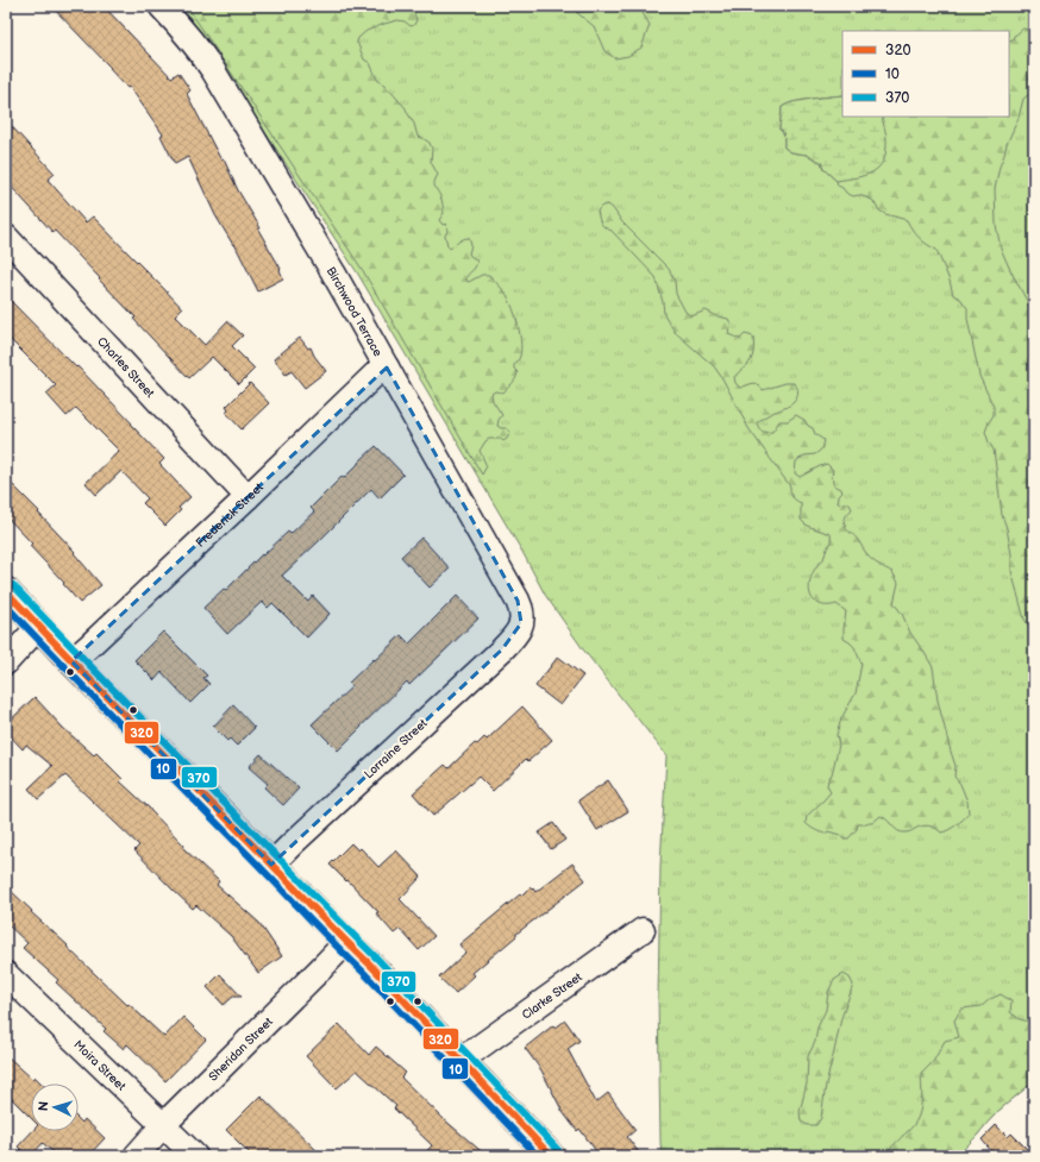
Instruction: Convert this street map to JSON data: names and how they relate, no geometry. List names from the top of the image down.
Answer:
{
  "streets": {
    "street": [
      "Birchwood Terrace",
      "Charles Street",
      "Frederick Street",
      "Lorraine Street",
      "Clarke Street",
      "Sheridan Street",
      "Moira Street"
    ]
  },
  "crossings": [
    ["Birchwood Terrace", "Frederick Street"],
    ["Birchwood Terrace", "Lorraine Street"],
    ["Charles Street", "Frederick Street"],
    ["Sheridan Street", "Moira Street"]
  ],
  "lines": ["transit line 370", "transit line 320", "transit line 10"],
  "legend": ["320", "10", "370"],
  "north": "left"
}
